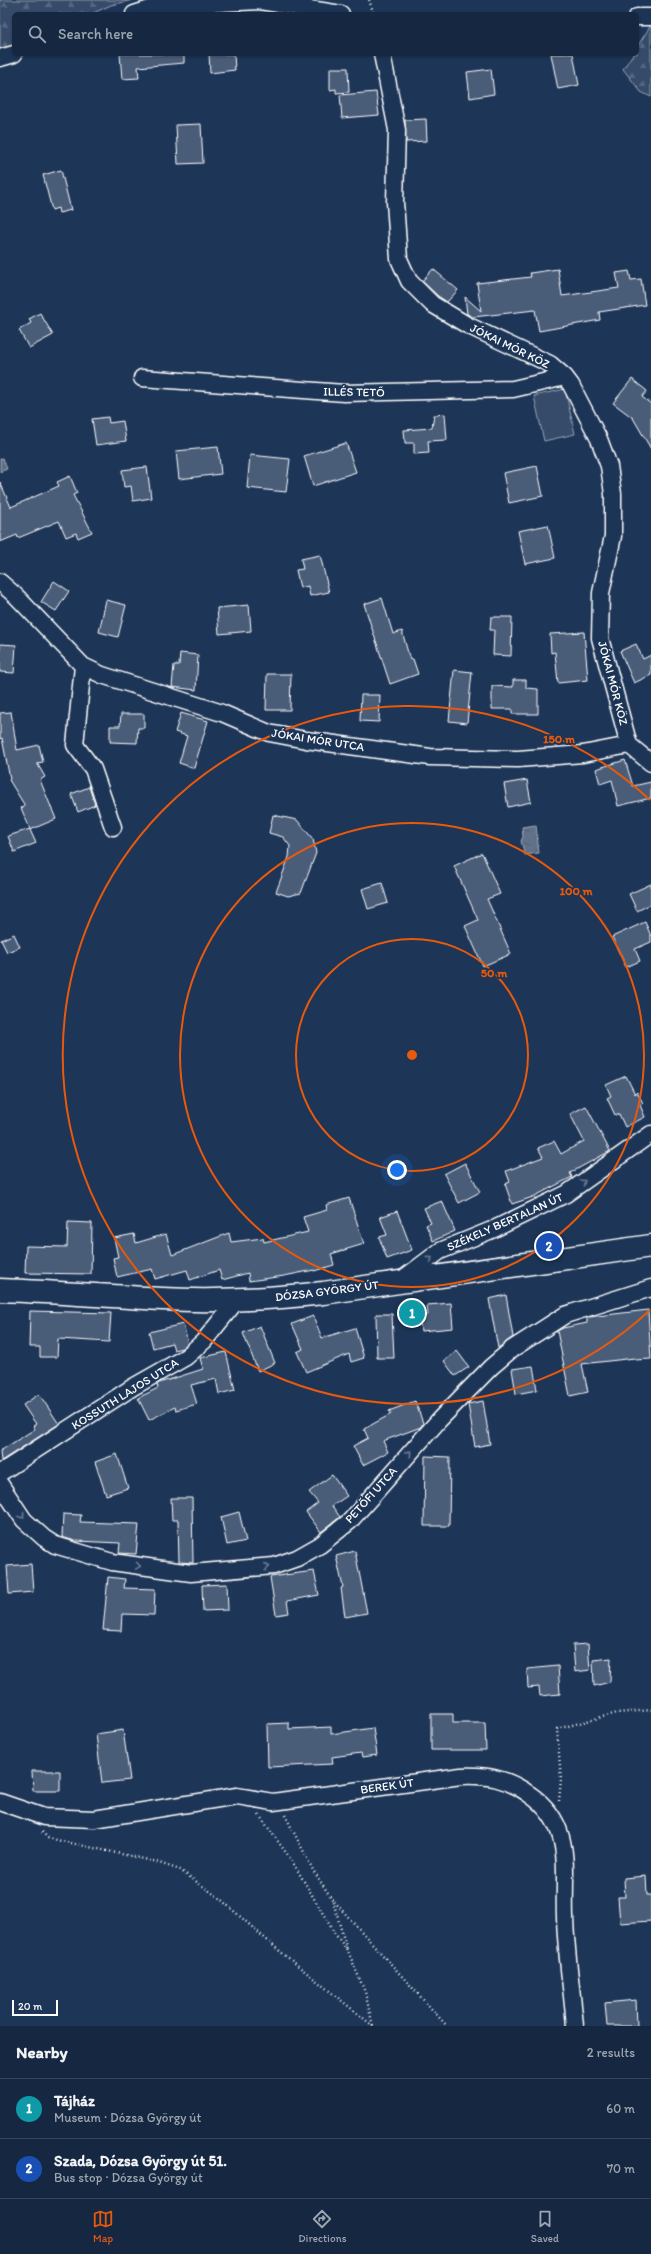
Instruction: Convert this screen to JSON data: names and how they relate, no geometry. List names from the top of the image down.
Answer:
{
  "streets": {
    "main road": ["DÓZSA GYÖRGY ÚT"],
    "street": [
      "JÓKAI MÓR KÖZ",
      "ILLÉS TETŐ",
      "JÓKAI MÓR UTCA",
      "SZÉKELY BERTALAN ÚT",
      "KOSSUTH LAJOS UTCA",
      "PETŐFI UTCA",
      "BEREK ÚT"
    ]
  },
  "crossings": [
    ["JÓKAI MÓR KÖZ", "ILLÉS TETŐ"],
    ["JÓKAI MÓR KÖZ", "JÓKAI MÓR UTCA"],
    ["SZÉKELY BERTALAN ÚT", "DÓZSA GYÖRGY ÚT"],
    ["DÓZSA GYÖRGY ÚT", "KOSSUTH LAJOS UTCA"]
  ],
  "one_way": ["SZÉKELY BERTALAN ÚT", "PETŐFI UTCA"],
  "scale_bar": "20 m",
  "page": {
    "search": "Search here",
    "pins": ["2", "1"],
    "scale": "20 m",
    "heading": ["Nearby", "2 results"],
    "list": [
      {
        "mark": "1",
        "name": "Tájház",
        "note": "Museum · Dózsa György út",
        "value": "60 m"
      },
      {
        "mark": "2",
        "name": "Szada, Dózsa György út 51.",
        "note": "Bus stop · Dózsa György út",
        "value": "70 m"
      }
    ],
    "nav": ["Map", "Directions", "Saved"]
  },
  "rings": ["150 m", "100 m", "50 m"]
}
